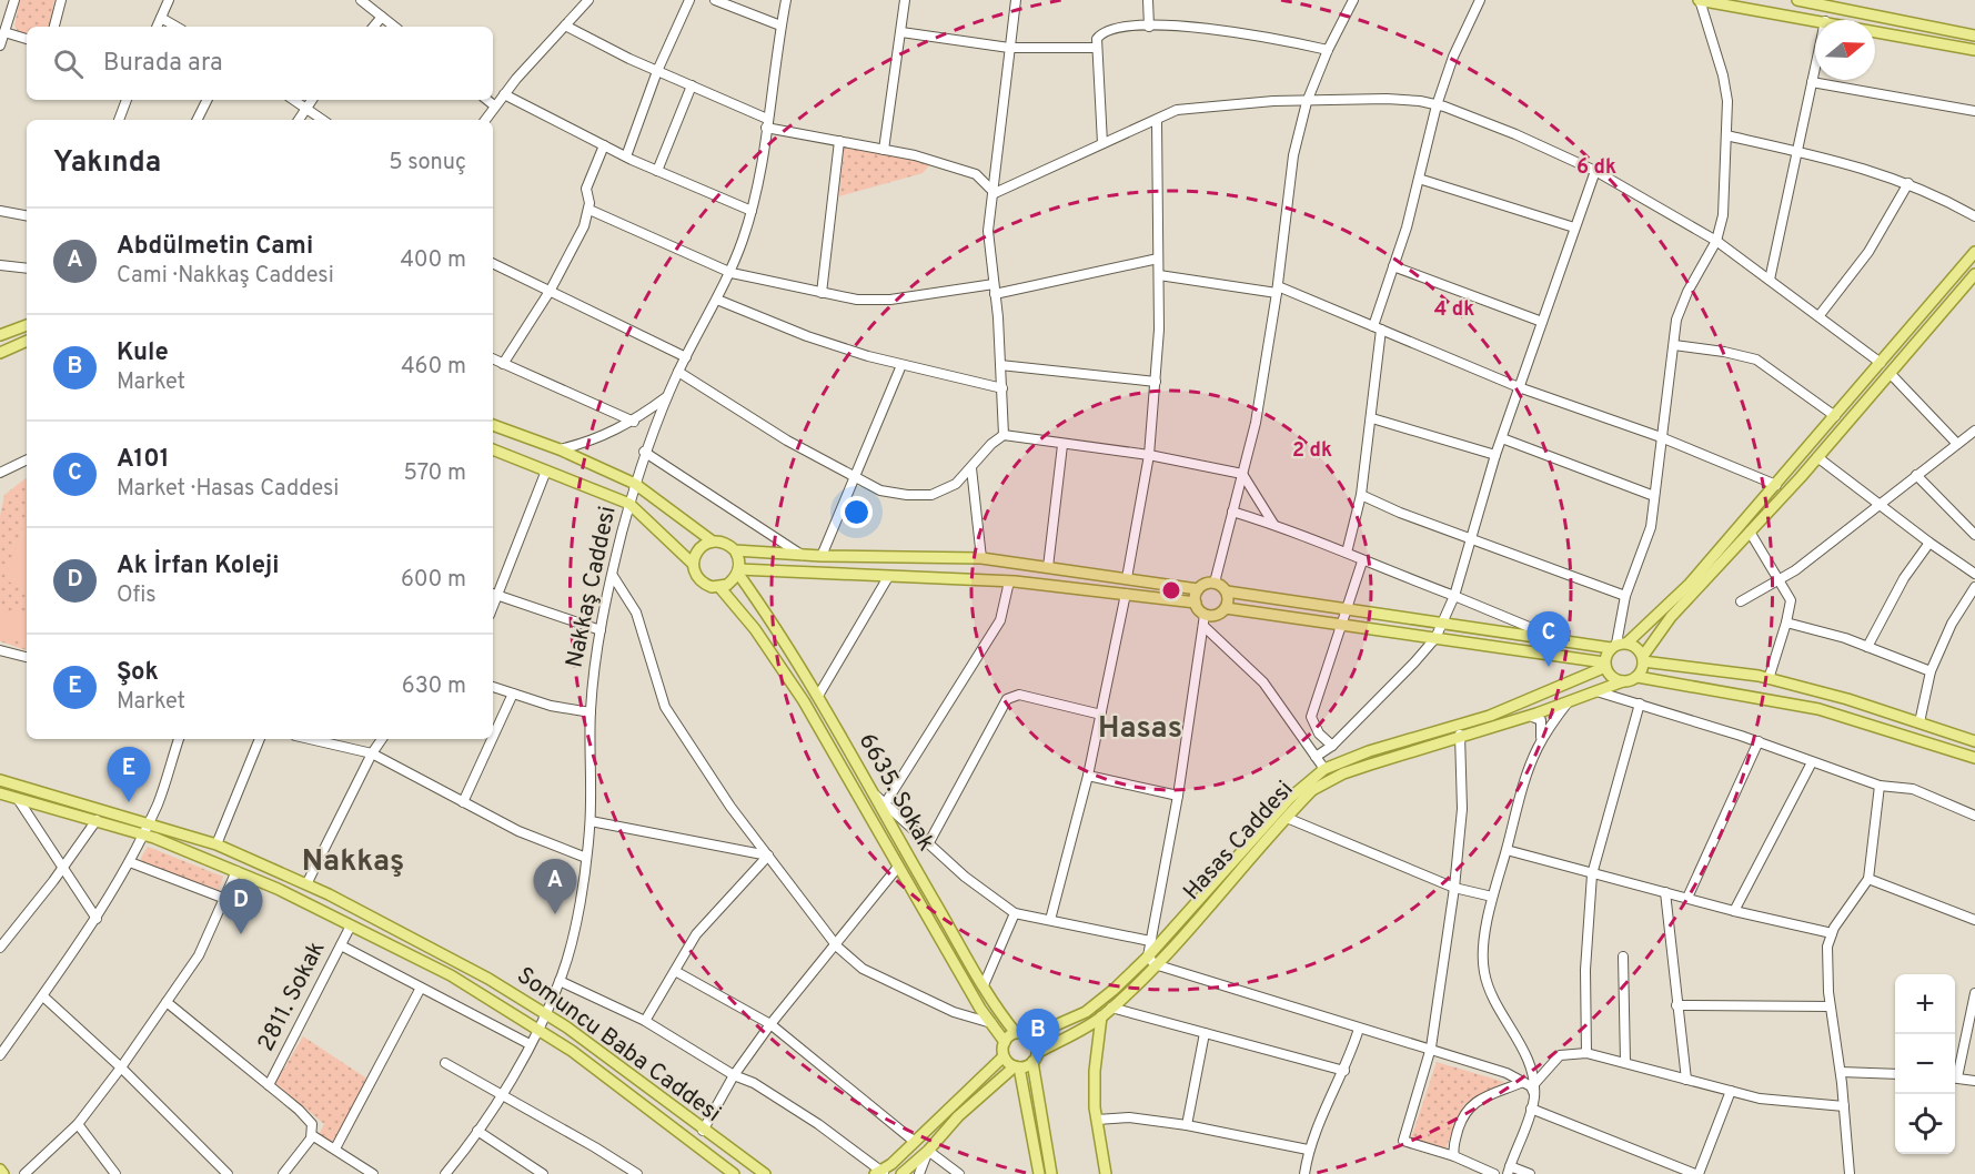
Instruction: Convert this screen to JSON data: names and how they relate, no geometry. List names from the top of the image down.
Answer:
{
  "streets": {
    "main road": ["6635. Sokak", "Hasas Caddesi", "Somuncu Baba Caddesi"],
    "street": ["Nakkaş Caddesi", "2811. Sokak"]
  },
  "crossings": [
    ["Nakkaş Caddesi", "Somuncu Baba Caddesi"],
    ["6635. Sokak", "Hasas Caddesi"],
    ["2811. Sokak", "Somuncu Baba Caddesi"]
  ],
  "districts": ["Hasas", "Nakkaş"],
  "north": "right",
  "page": {
    "search": "Burada ara",
    "heading": ["Yakında", "5 sonuç"],
    "list": [
      {
        "mark": "A",
        "name": "Abdülmetin Cami",
        "note": "Cami · Nakkaş Caddesi",
        "value": "400 m"
      },
      {
        "mark": "B",
        "name": "Kule",
        "note": "Market",
        "value": "460 m"
      },
      {
        "mark": "C",
        "name": "A101",
        "note": "Market · Hasas Caddesi",
        "value": "570 m"
      },
      {
        "mark": "D",
        "name": "Ak İrfan Koleji",
        "note": "Ofis",
        "value": "600 m"
      },
      {
        "mark": "E",
        "name": "Şok",
        "note": "Market",
        "value": "630 m"
      }
    ],
    "pins": [
      "C",
      "E",
      "A",
      "D",
      "B"
    ],
    "map_buttons": ["+", "−"]
  },
  "rings": ["6 dk", "4 dk", "2 dk"]
}
